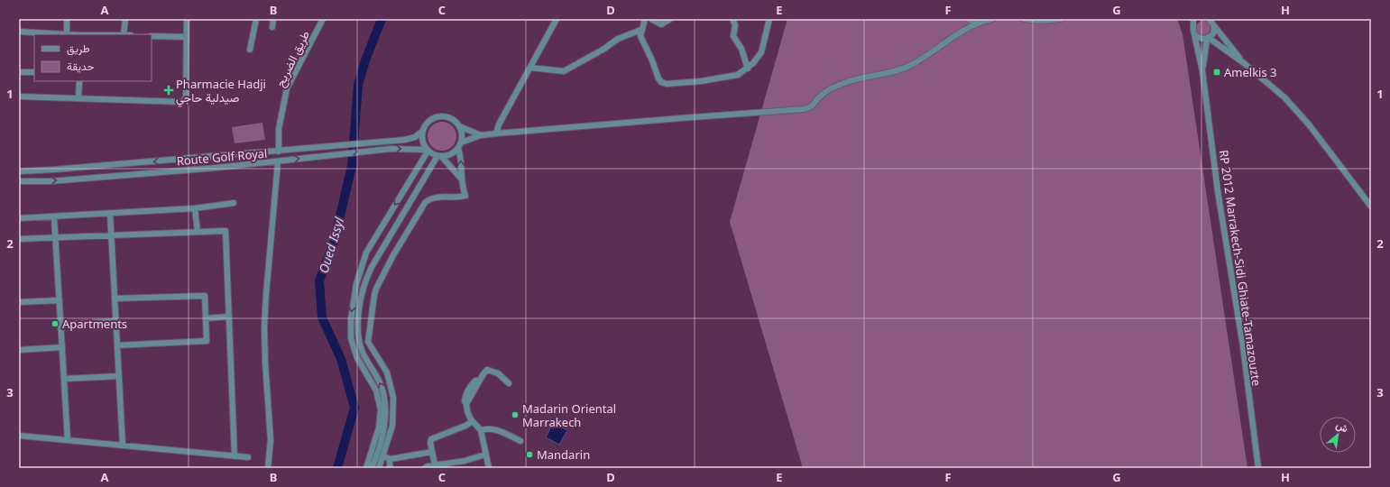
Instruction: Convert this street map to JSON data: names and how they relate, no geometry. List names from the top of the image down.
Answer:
{
  "streets": {
    "street": ["طريق الضريح", "Route Golf Royal", "RP 2012 Marrakech-Sidi Ghiate-Tamazouzte"]
  },
  "crossings": [
    ["طريق الضريح", "Route Golf Royal"]
  ],
  "water": ["Oued Issyl"],
  "places": {
    "transit": ["Amelkis 3"],
    "health": ["Pharmacie Hadji صيدلية حاجي"],
    "other": ["Apartments", "Madarin Oriental Marrakech", "Mandarin"]
  },
  "legend": ["طريق", "حديقة"],
  "north": "top right",
  "grid": {
    "columns": [
      "A",
      "B",
      "C",
      "D",
      "E",
      "F",
      "G",
      "H"
    ],
    "rows": ["1", "2", "3"]
  }
}
